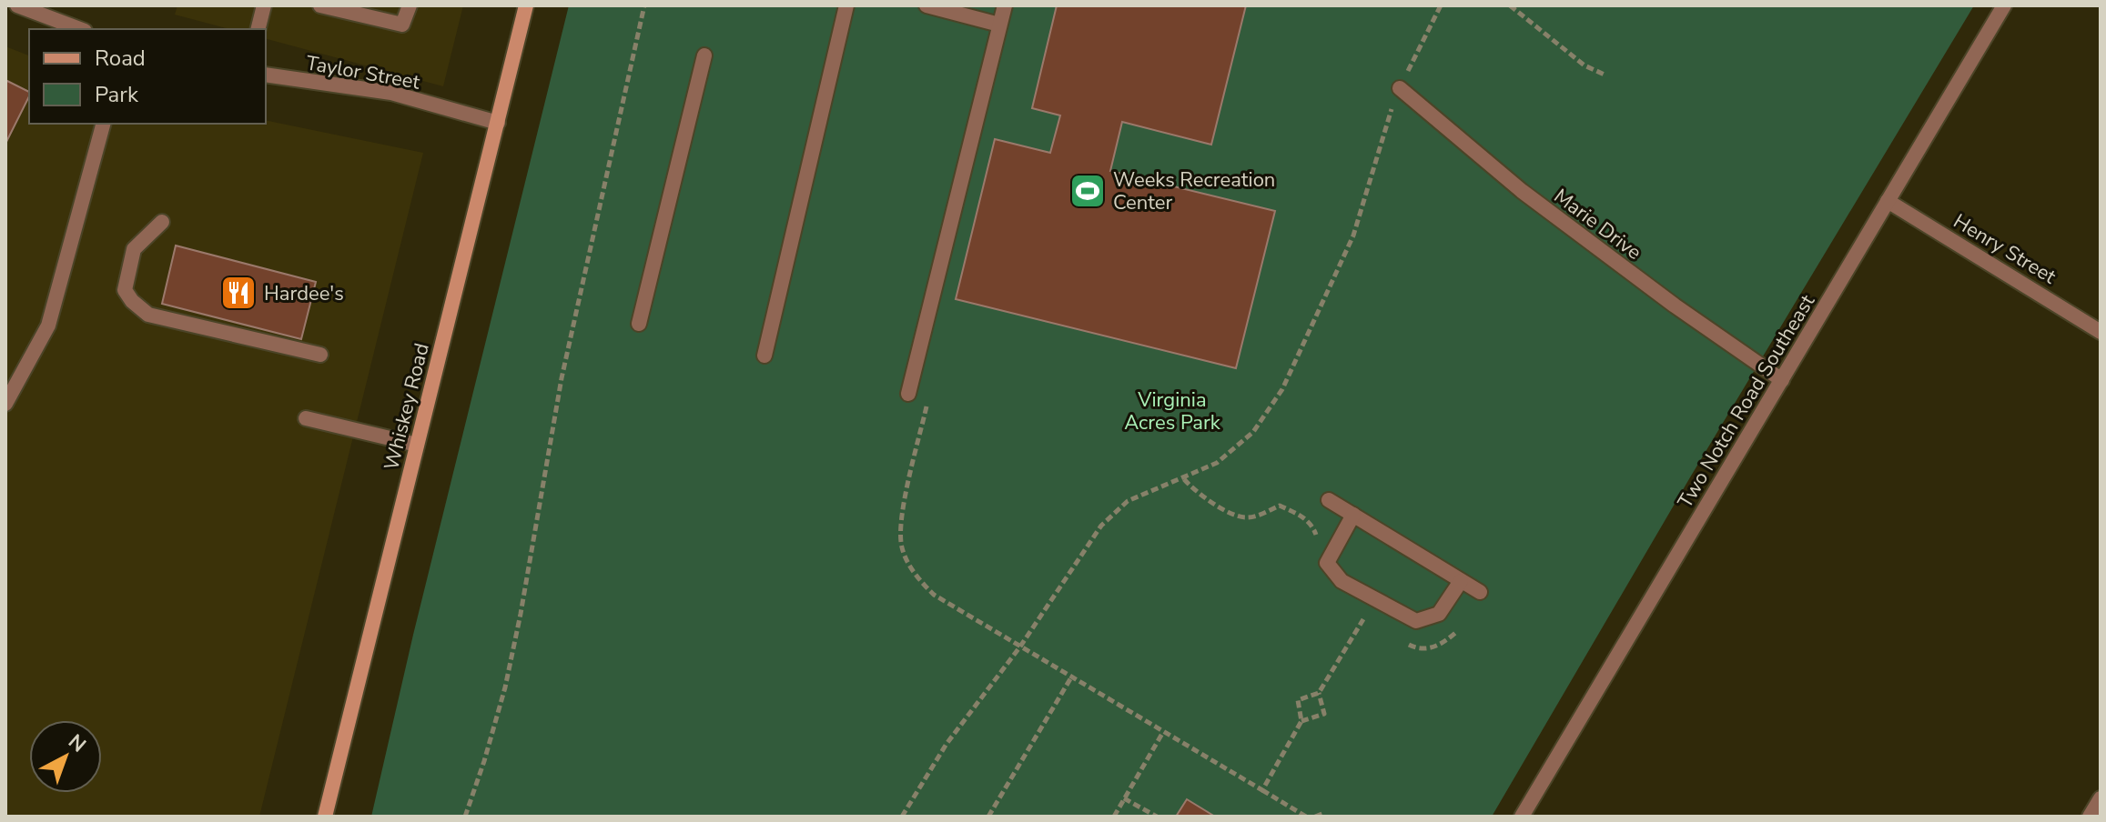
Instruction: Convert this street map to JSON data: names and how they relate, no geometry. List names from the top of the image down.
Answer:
{
  "streets": {
    "main road": ["Whiskey Road"],
    "street": [
      "Taylor Street",
      "Marie Drive",
      "Henry Street",
      "Two Notch Road Southeast"
    ]
  },
  "crossings": [
    ["Taylor Street", "Whiskey Road"],
    ["Marie Drive", "Two Notch Road Southeast"],
    ["Henry Street", "Two Notch Road Southeast"]
  ],
  "parks": ["Virginia Acres Park"],
  "places": {
    "sports": ["Weeks Recreation Center"],
    "restaurant": ["Hardee's"]
  },
  "legend": ["Road", "Park"],
  "north": "top right"
}
